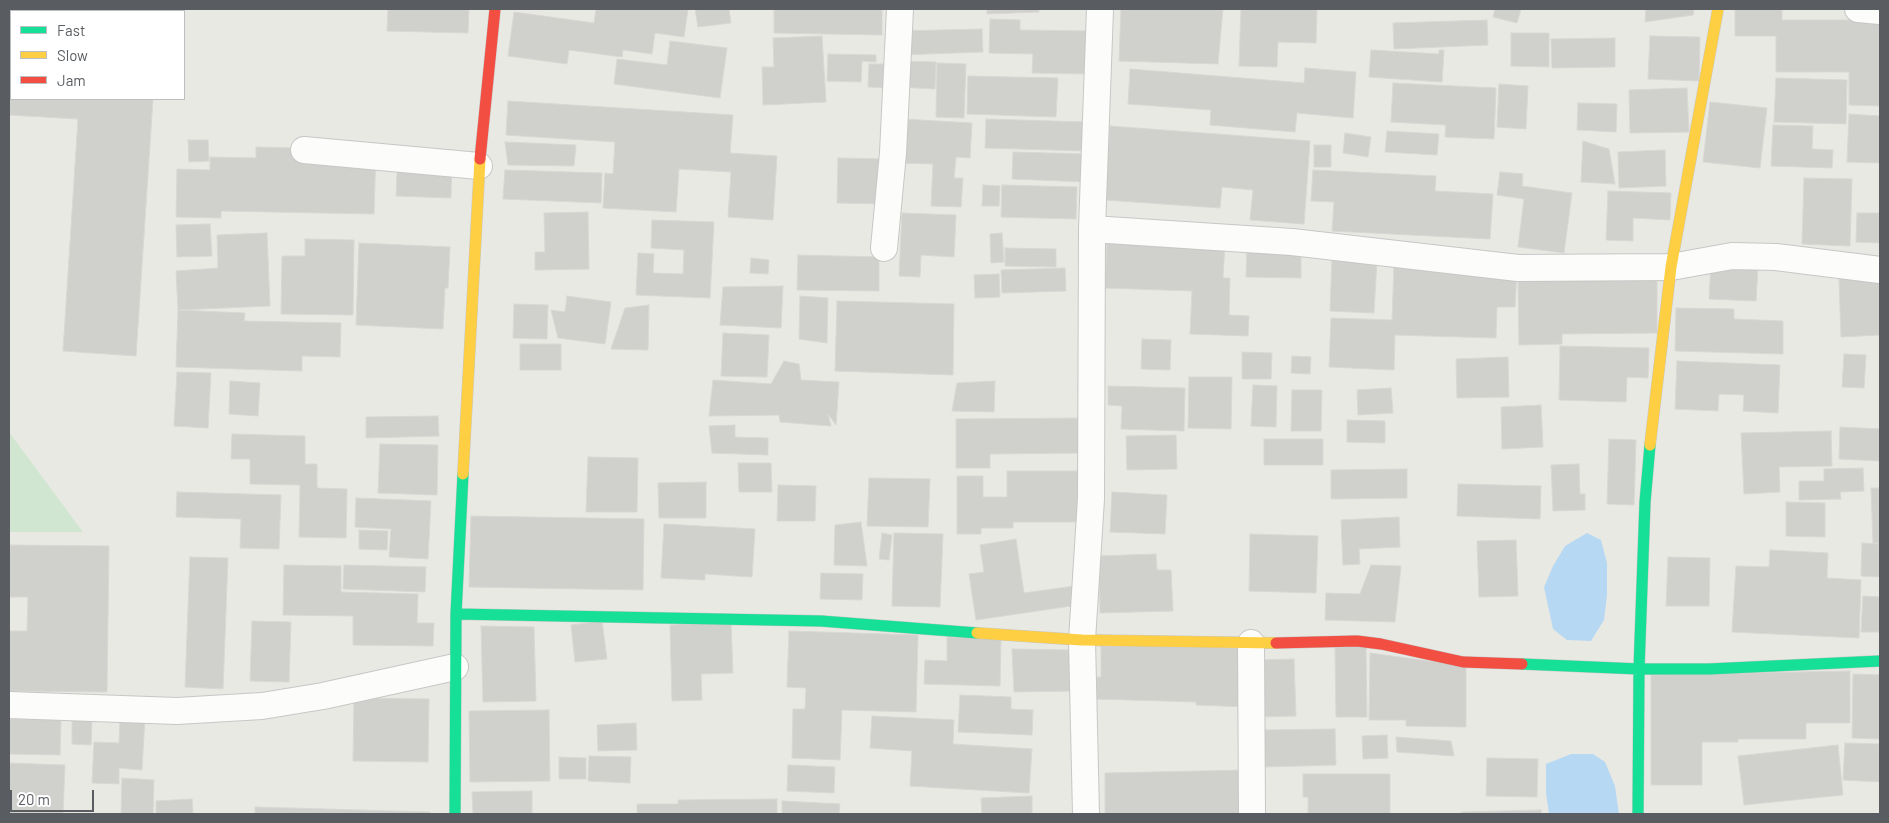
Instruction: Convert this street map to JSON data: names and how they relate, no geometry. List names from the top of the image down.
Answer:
{
  "legend": ["Fast", "Slow", "Jam"],
  "scale_bar": "20 m"
}
